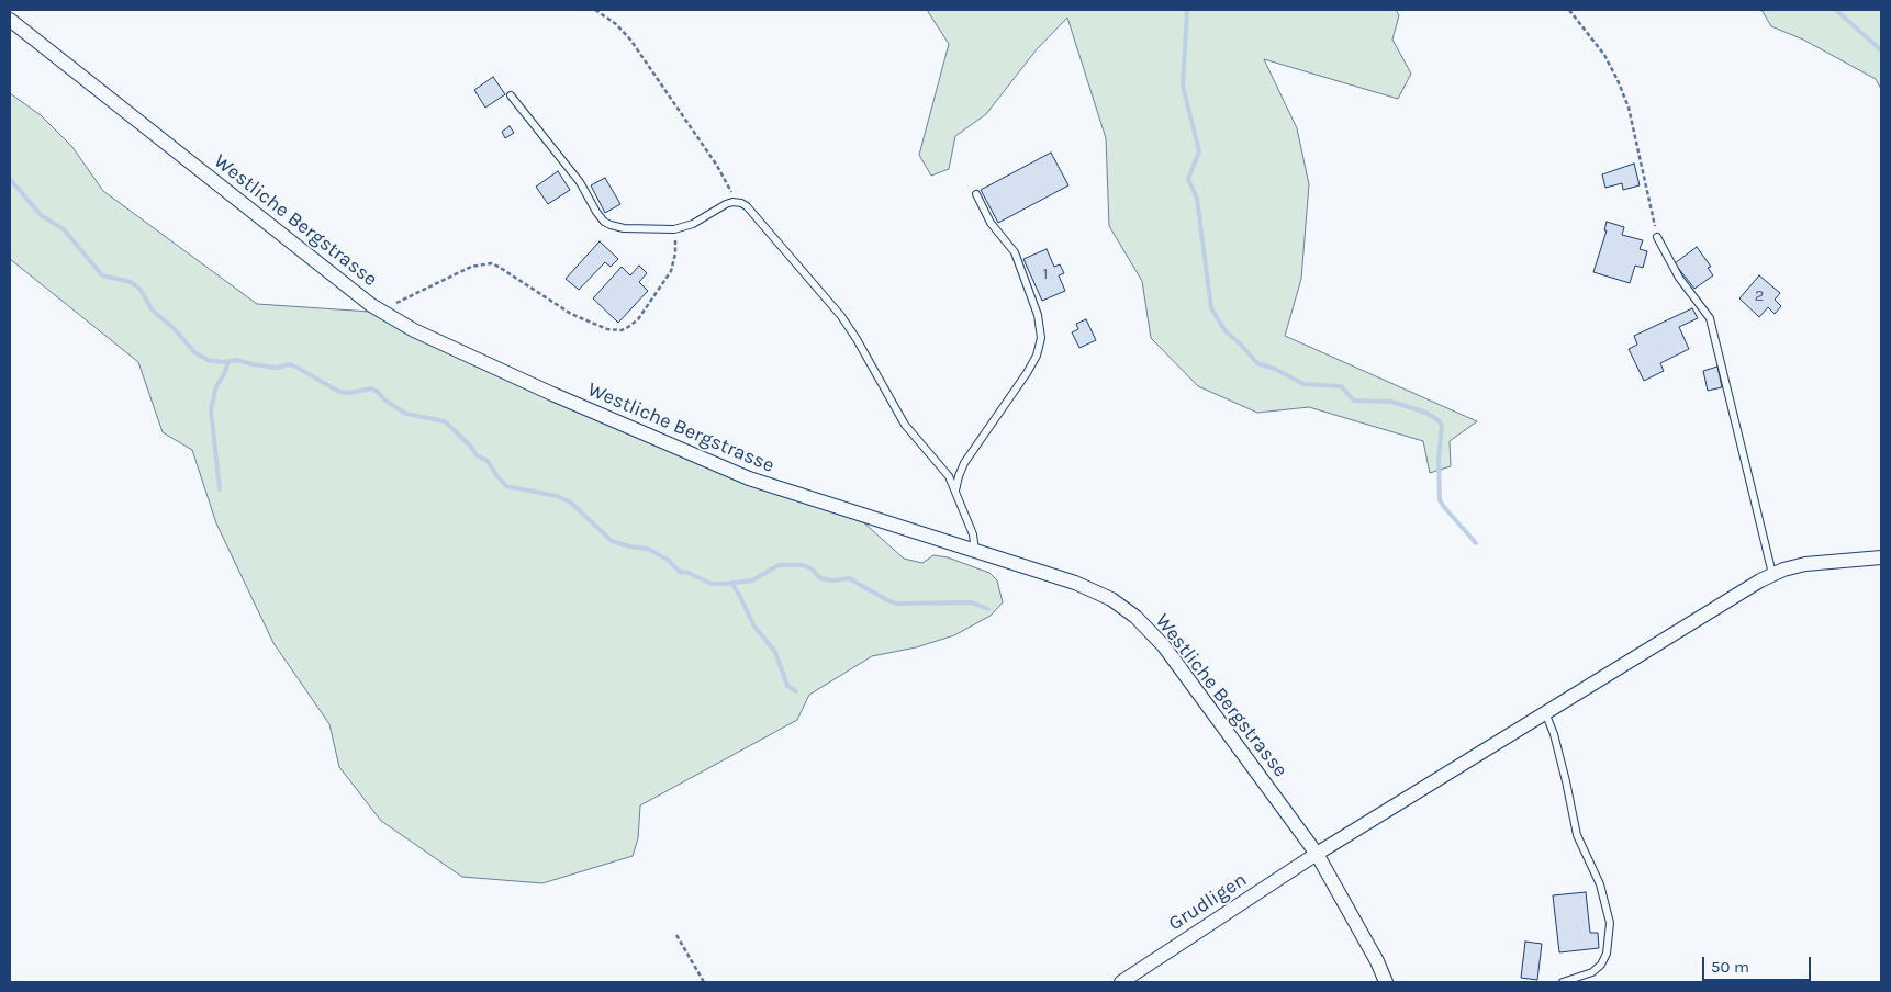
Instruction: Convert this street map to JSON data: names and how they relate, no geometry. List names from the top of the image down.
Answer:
{
  "streets": {
    "street": ["Westliche Bergstrasse", "Grudligen"]
  },
  "crossings": [
    ["Westliche Bergstrasse", "Grudligen"]
  ],
  "house_numbers": ["1", "2"],
  "scale_bar": "50 m"
}
